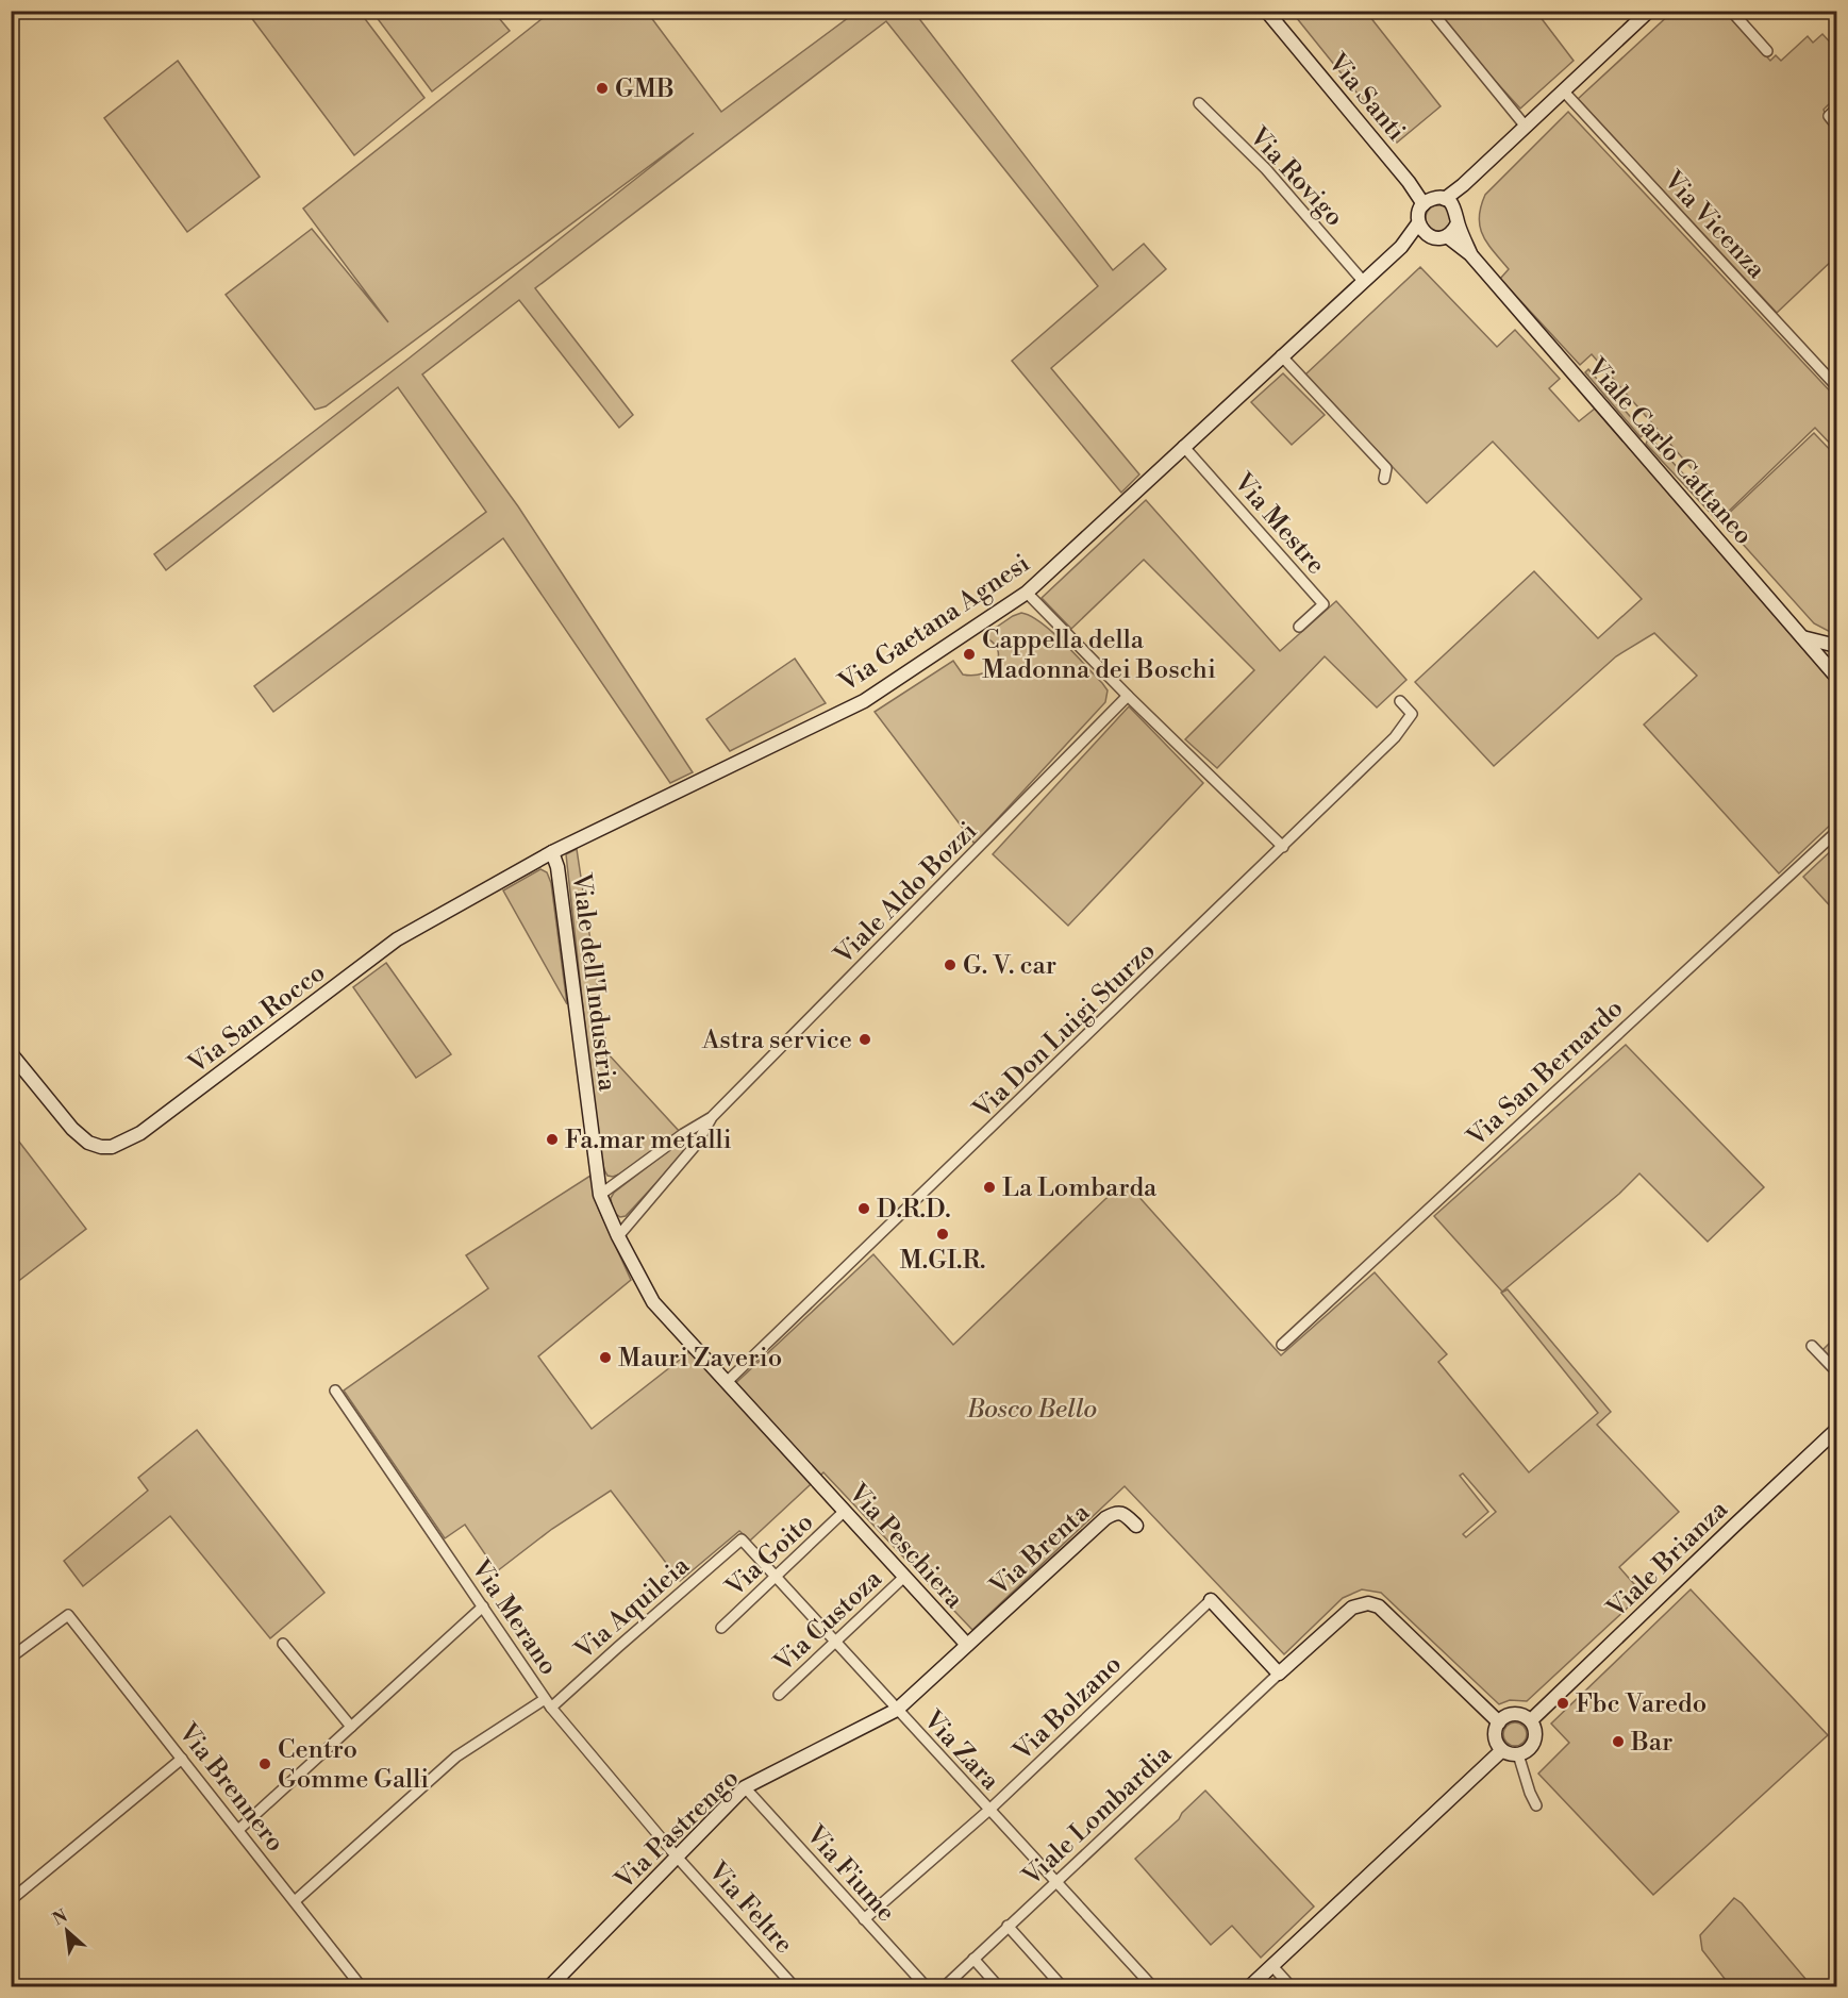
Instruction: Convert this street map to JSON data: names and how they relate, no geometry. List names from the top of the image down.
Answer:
{
  "streets": {
    "street": [
      "Via Santi",
      "Via Rovigo",
      "Via Vicenza",
      "Viale Carlo Cattaneo",
      "Via Mestre",
      "Via Gaetana Agnesi",
      "Viale Aldo Bozzi",
      "Viale dell'Industria",
      "Via San Rocco",
      "Via Don Luigi Sturzo",
      "Via San Bernardo",
      "Via Peschiera",
      "Via Brenta",
      "Via Goito",
      "Viale Brianza",
      "Via Aquileia",
      "Via Merano",
      "Via Custoza",
      "Via Bolzano",
      "Via Zara",
      "Via Brennero",
      "Viale Lombardia",
      "Via Pastrengo",
      "Via Fiume",
      "Via Feltre"
    ]
  },
  "crossings": [
    ["Via Santi", "Viale Carlo Cattaneo"],
    ["Via Santi", "Via Gaetana Agnesi"],
    ["Via Rovigo", "Via Gaetana Agnesi"],
    ["Viale Carlo Cattaneo", "Via Gaetana Agnesi"],
    ["Via Mestre", "Via Gaetana Agnesi"],
    ["Via Gaetana Agnesi", "Viale dell'Industria"],
    ["Via Gaetana Agnesi", "Via San Rocco"],
    ["Viale Aldo Bozzi", "Viale dell'Industria"],
    ["Viale dell'Industria", "Via San Rocco"],
    ["Viale dell'Industria", "Via Don Luigi Sturzo"],
    ["Viale dell'Industria", "Via Peschiera"],
    ["Via Don Luigi Sturzo", "Via Peschiera"],
    ["Via Peschiera", "Via Brenta"],
    ["Via Peschiera", "Via Goito"],
    ["Via Peschiera", "Via Custoza"],
    ["Via Peschiera", "Via Pastrengo"],
    ["Via Brenta", "Via Pastrengo"],
    ["Via Goito", "Via Zara"],
    ["Via Aquileia", "Via Merano"],
    ["Via Aquileia", "Via Zara"],
    ["Via Aquileia", "Via Brennero"],
    ["Via Merano", "Via Pastrengo"],
    ["Via Merano", "Via Feltre"],
    ["Via Custoza", "Via Zara"],
    ["Via Bolzano", "Via Zara"],
    ["Via Bolzano", "Via Fiume"],
    ["Via Zara", "Viale Lombardia"],
    ["Via Zara", "Via Pastrengo"],
    ["Via Pastrengo", "Via Fiume"],
    ["Via Pastrengo", "Via Feltre"]
  ],
  "parks": ["Bosco Bello"],
  "places": [
    "GMB",
    "Cappella della Madonna dei Boschi",
    "G. V. car",
    "Astra service",
    "Fa.mar metalli",
    "La Lombarda",
    "D.R.D.",
    "M.GI.R.",
    "Mauri Zaverio",
    "Fbc Varedo",
    "Bar",
    "Centro Gomme Galli"
  ],
  "north": "top left"
}
